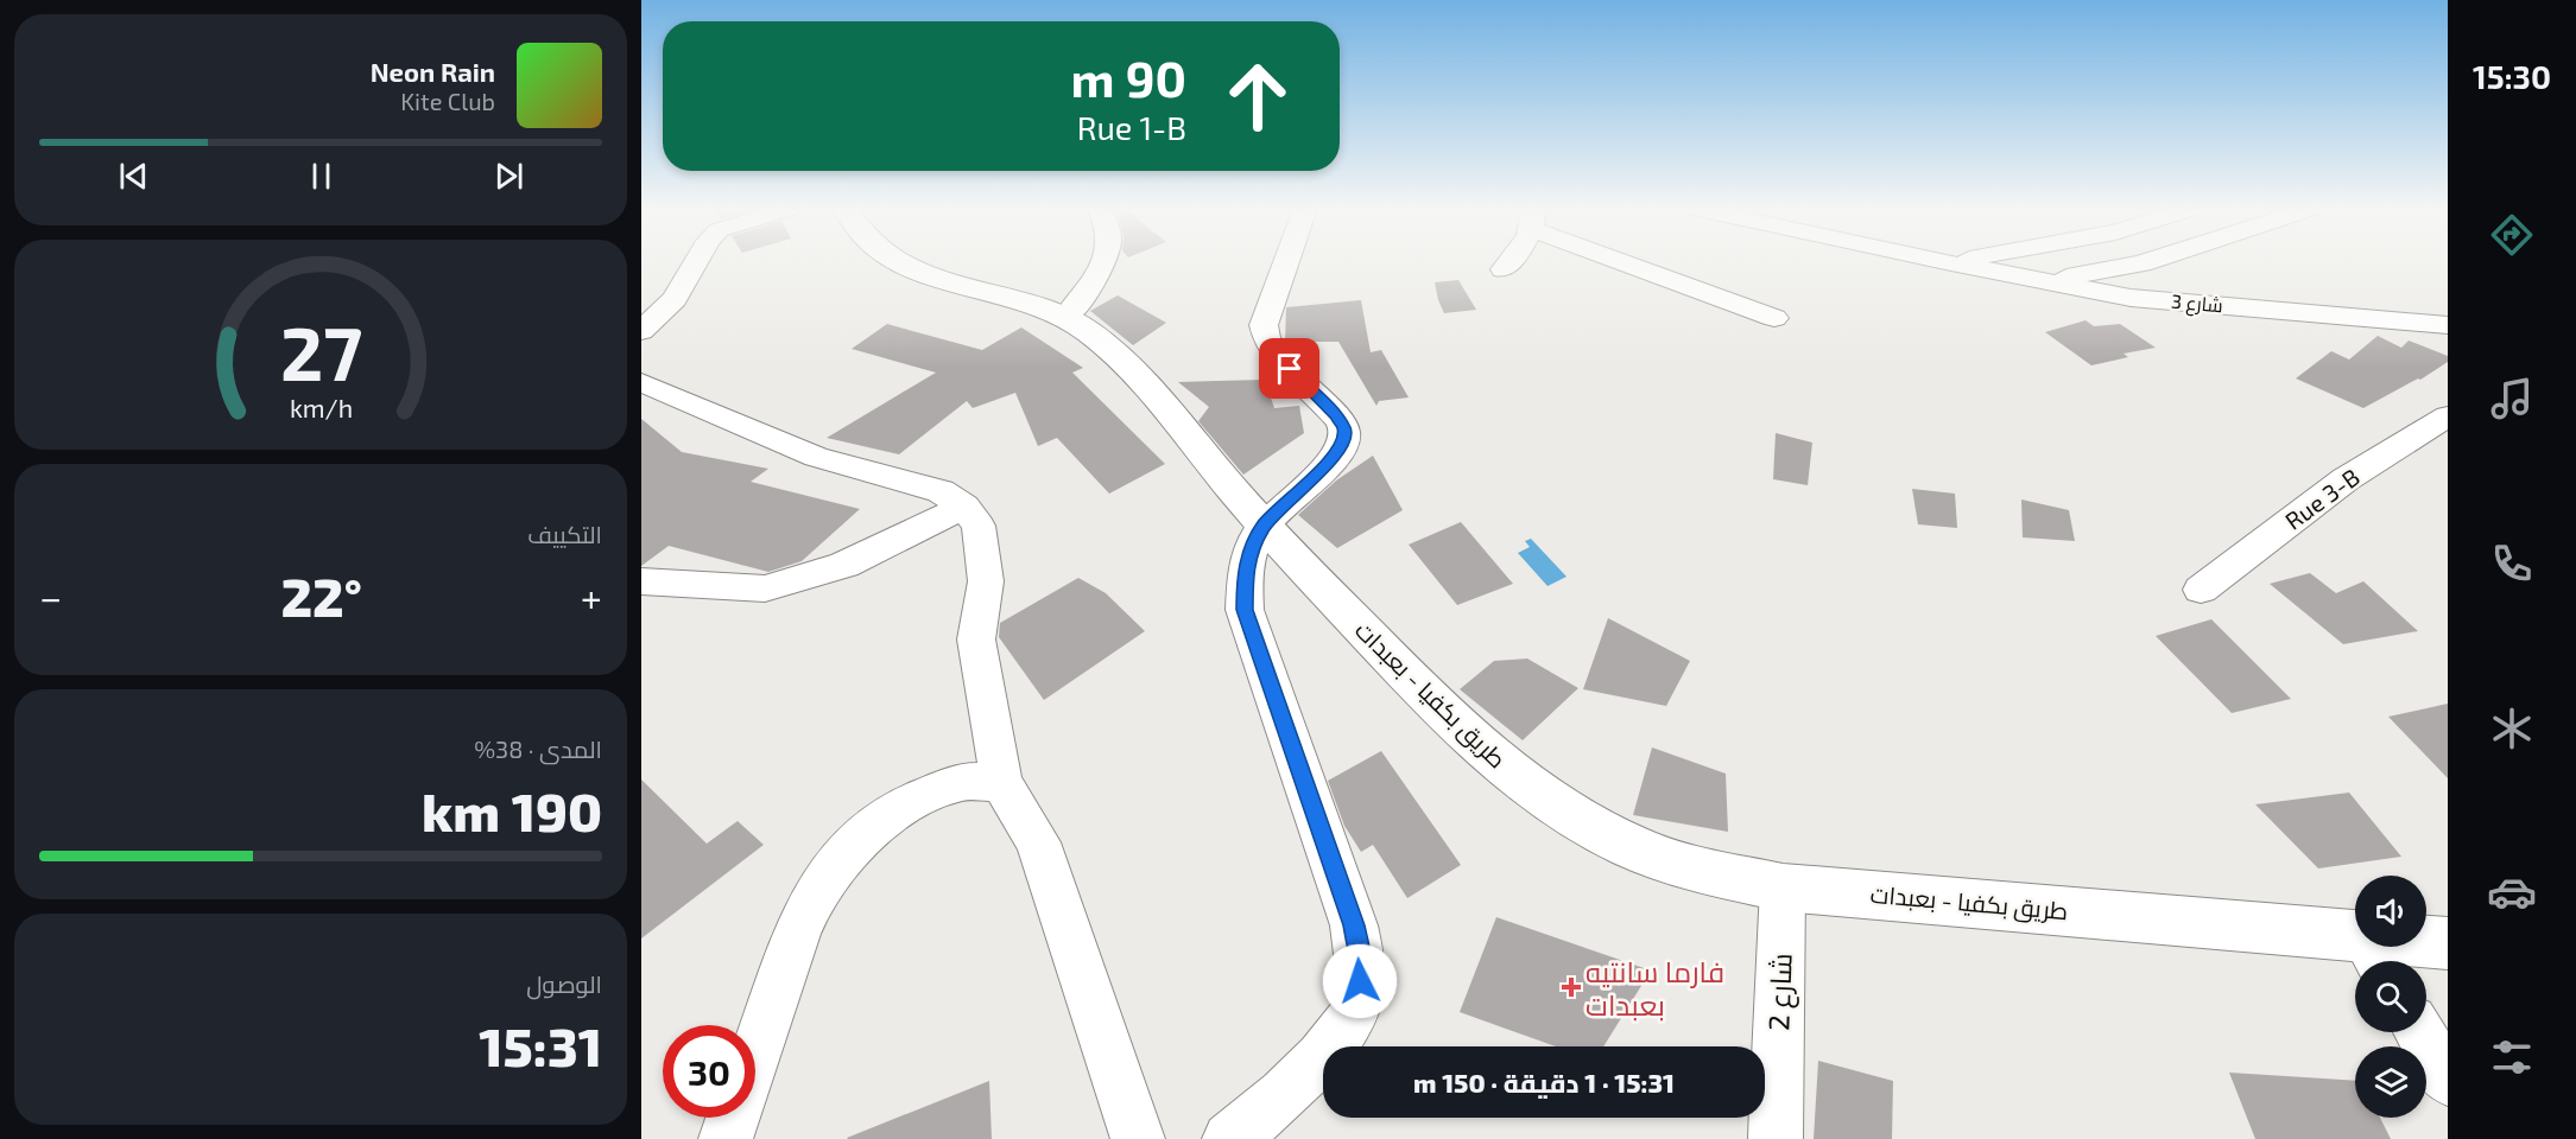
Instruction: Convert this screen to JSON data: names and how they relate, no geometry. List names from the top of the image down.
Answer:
{
  "streets": {
    "main road": ["طريق بكفيا - بعبدات"],
    "street": ["شارع 3", "Rue 3-B", "شارع 2"]
  },
  "crossings": [
    ["طريق بكفيا - بعبدات", "شارع 2"]
  ],
  "places": {
    "health": ["فارما سانتيه بعبدات"]
  },
  "page": {
    "tabs": "15:30",
    "turn": ["90 m", "Rue 1-B"],
    "song": ["Neon Rain", "Kite Club"],
    "tile": [
      "التكييف",
      ["المدى · 38%", "190 km"],
      ["الوصول", "15:31"]
    ],
    "heat": ["−", "22°", "+"],
    "limit": "30",
    "trip": "15:31 · 1 دقيقة · 150 m",
    "gauge": ["27", "km/h"]
  }
}
